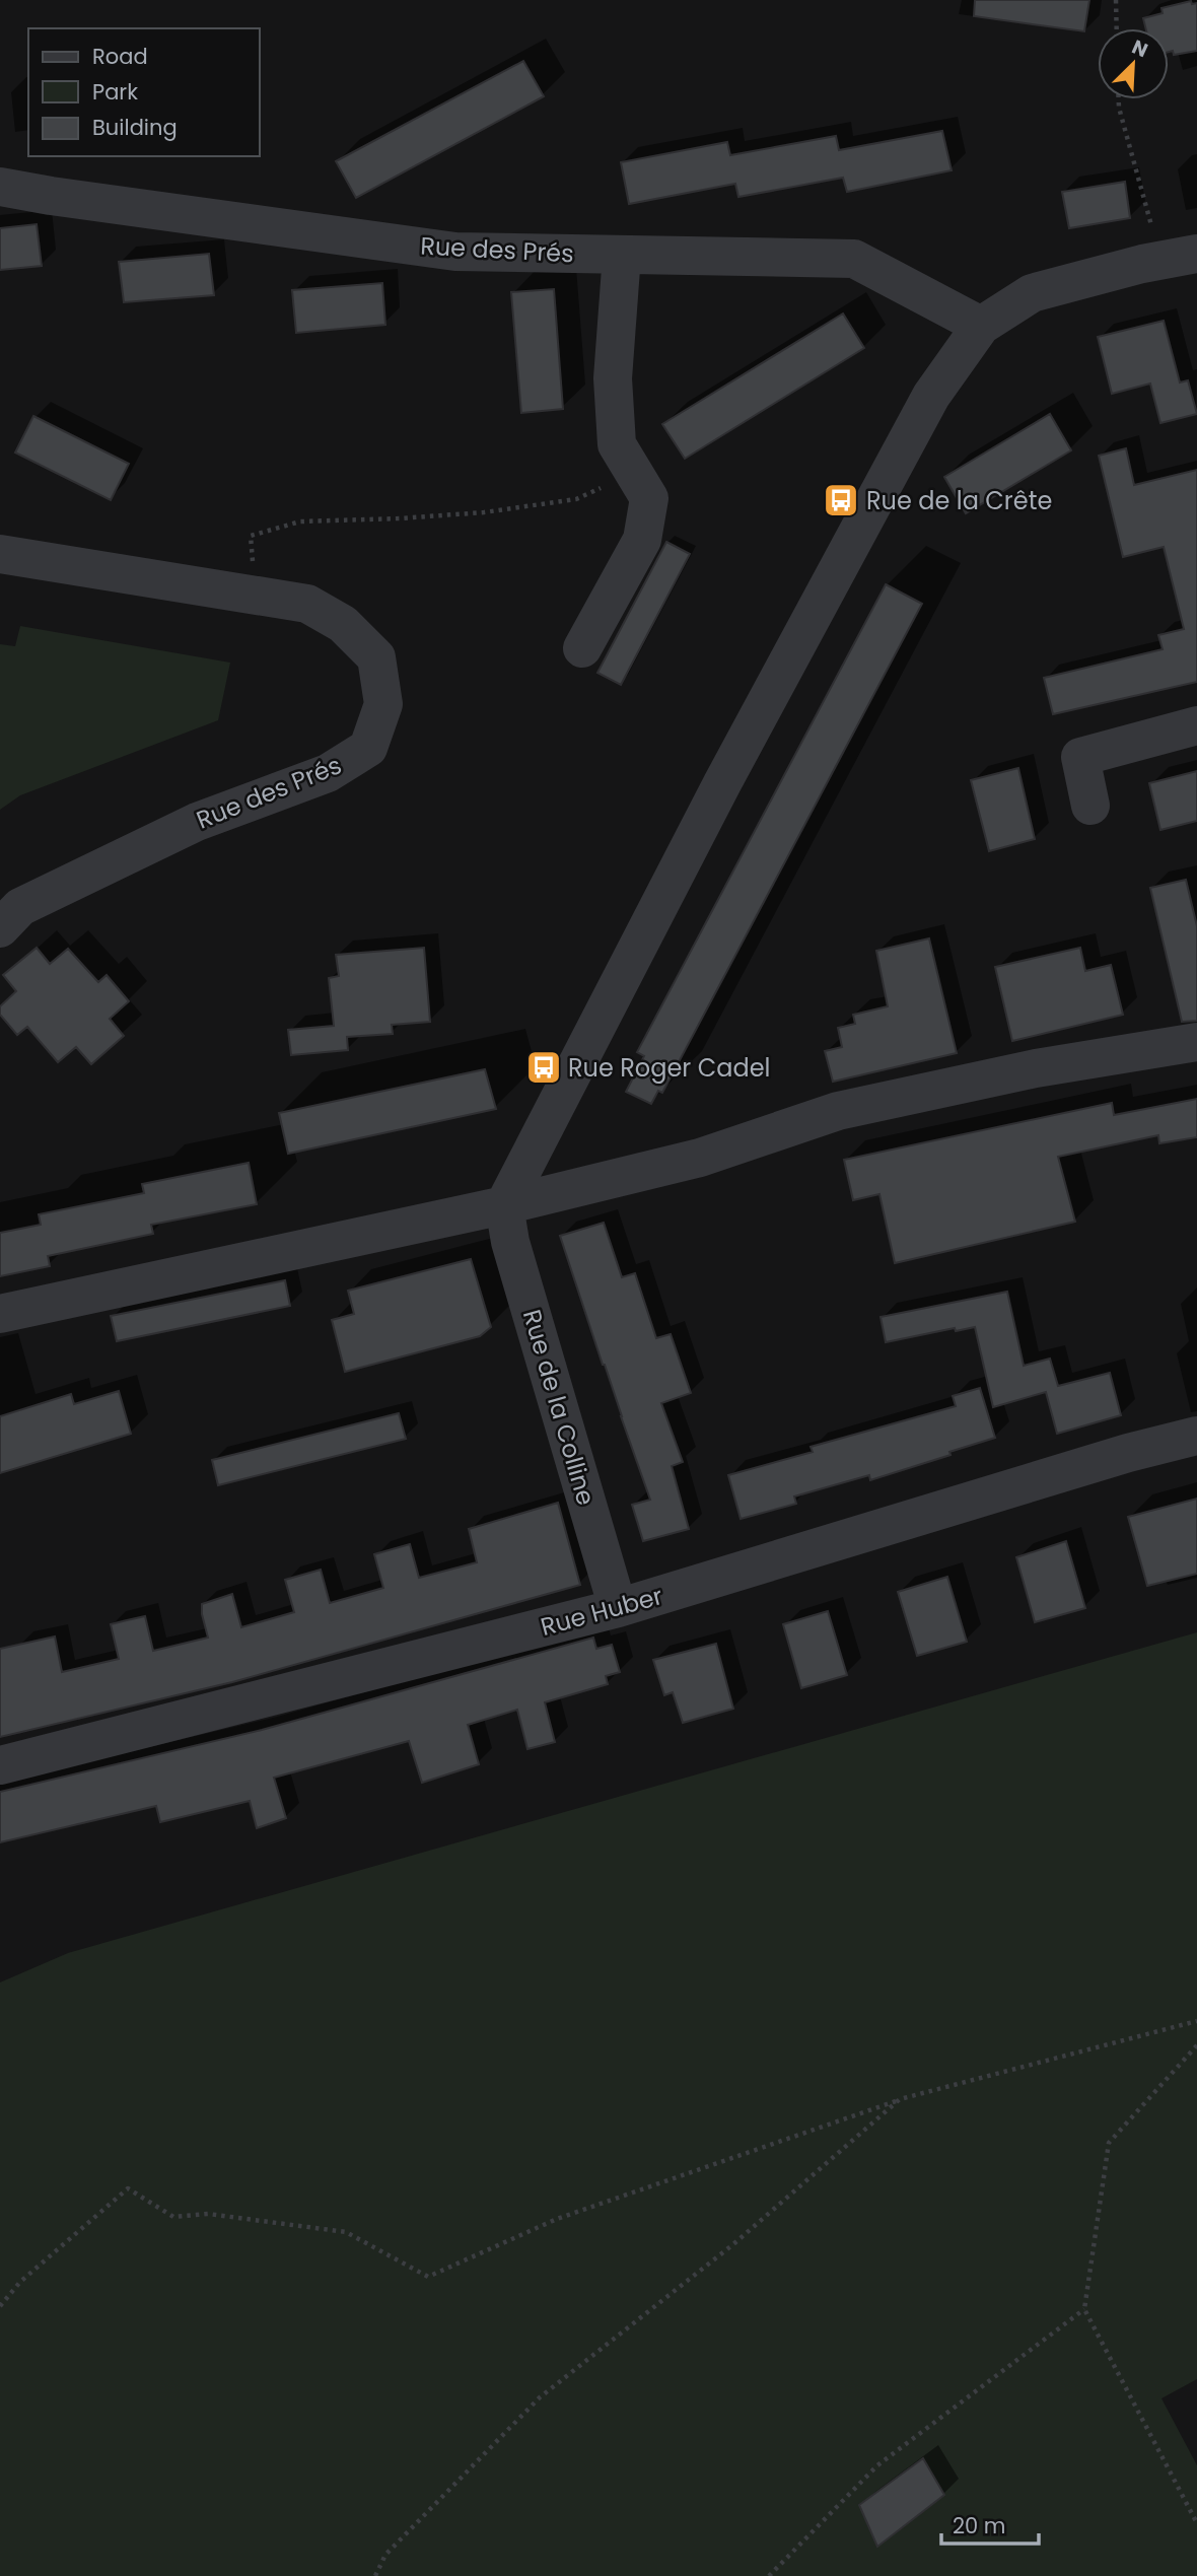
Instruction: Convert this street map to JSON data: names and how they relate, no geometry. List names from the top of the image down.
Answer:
{
  "streets": {
    "street": ["Rue des Prés", "Rue de la Colline", "Rue Huber"]
  },
  "crossings": [
    ["Rue de la Colline", "Rue Huber"]
  ],
  "places": {
    "bus stop": ["Rue de la Crête", "Rue Roger Cadel"]
  },
  "legend": ["Road", "Park", "Building"],
  "scale_bar": "20 m",
  "north": "top right"
}
